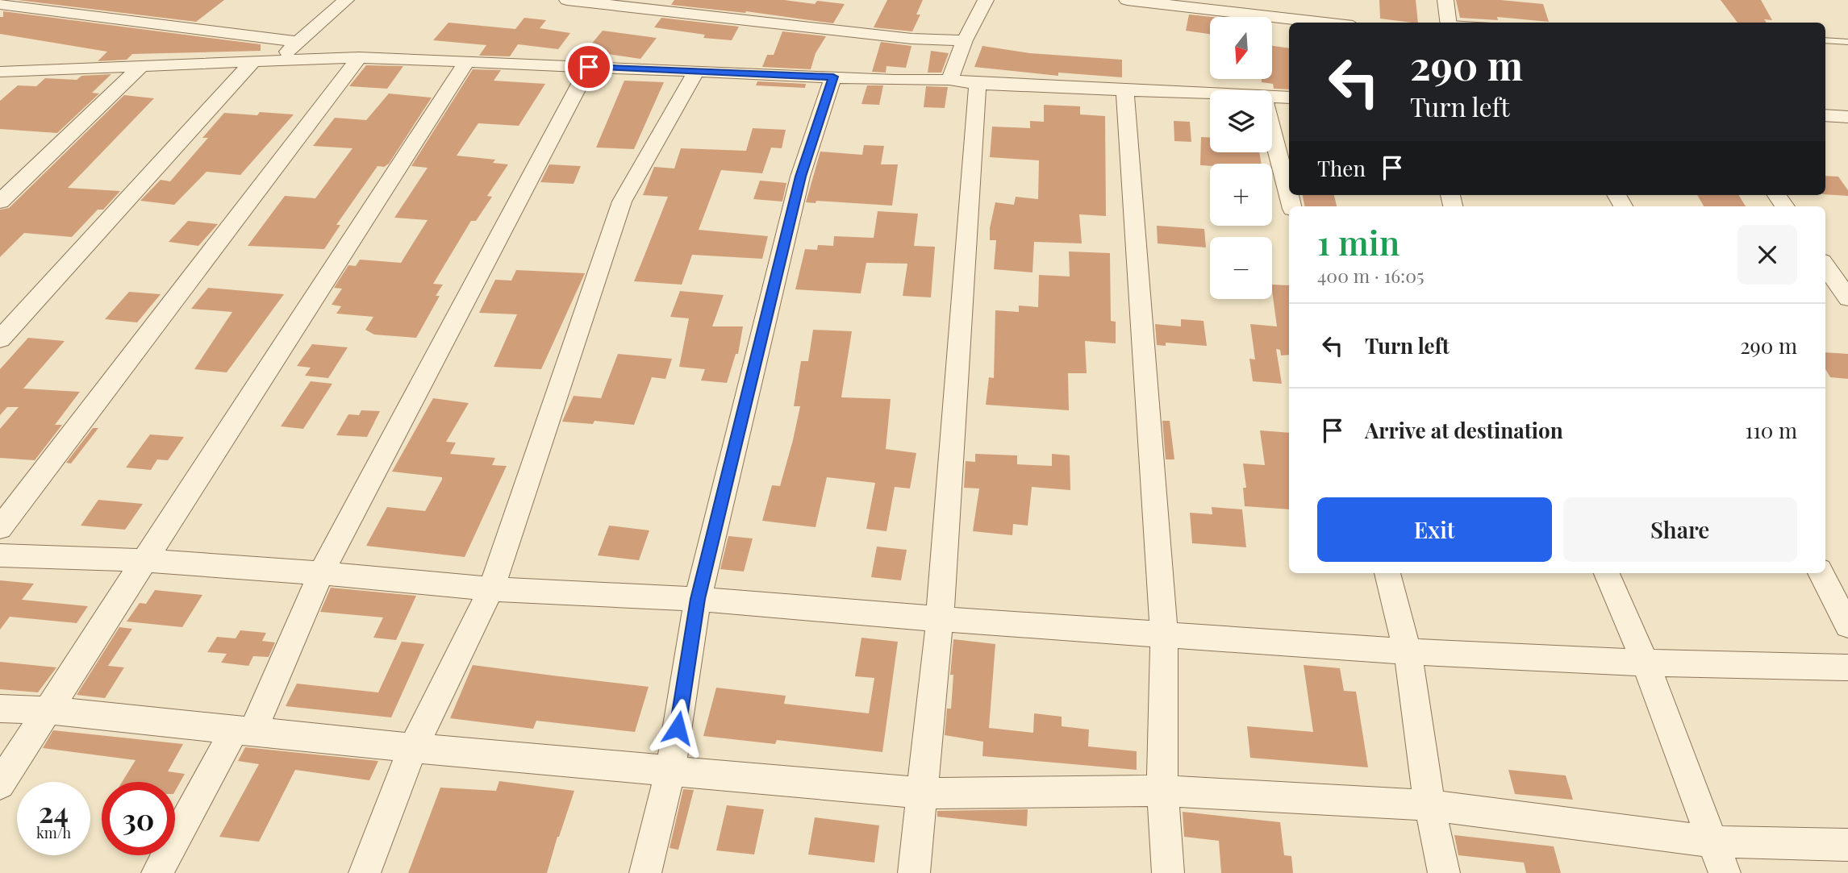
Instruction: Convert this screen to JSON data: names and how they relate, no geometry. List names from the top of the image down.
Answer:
{
  "north": "bottom",
  "page": {
    "map_buttons": ["+", "−"],
    "turn": ["290 m", "Turn left"],
    "then": "Then",
    "heading": ["1 min", "400 m · 16:05"],
    "list": [
      {
        "name": "Turn left",
        "value": "290 m"
      },
      {
        "name": "Arrive at destination",
        "value": "110 m"
      }
    ],
    "buttons": ["Exit", "Share"],
    "speed": "24 km/h",
    "limit": "30"
  }
}
